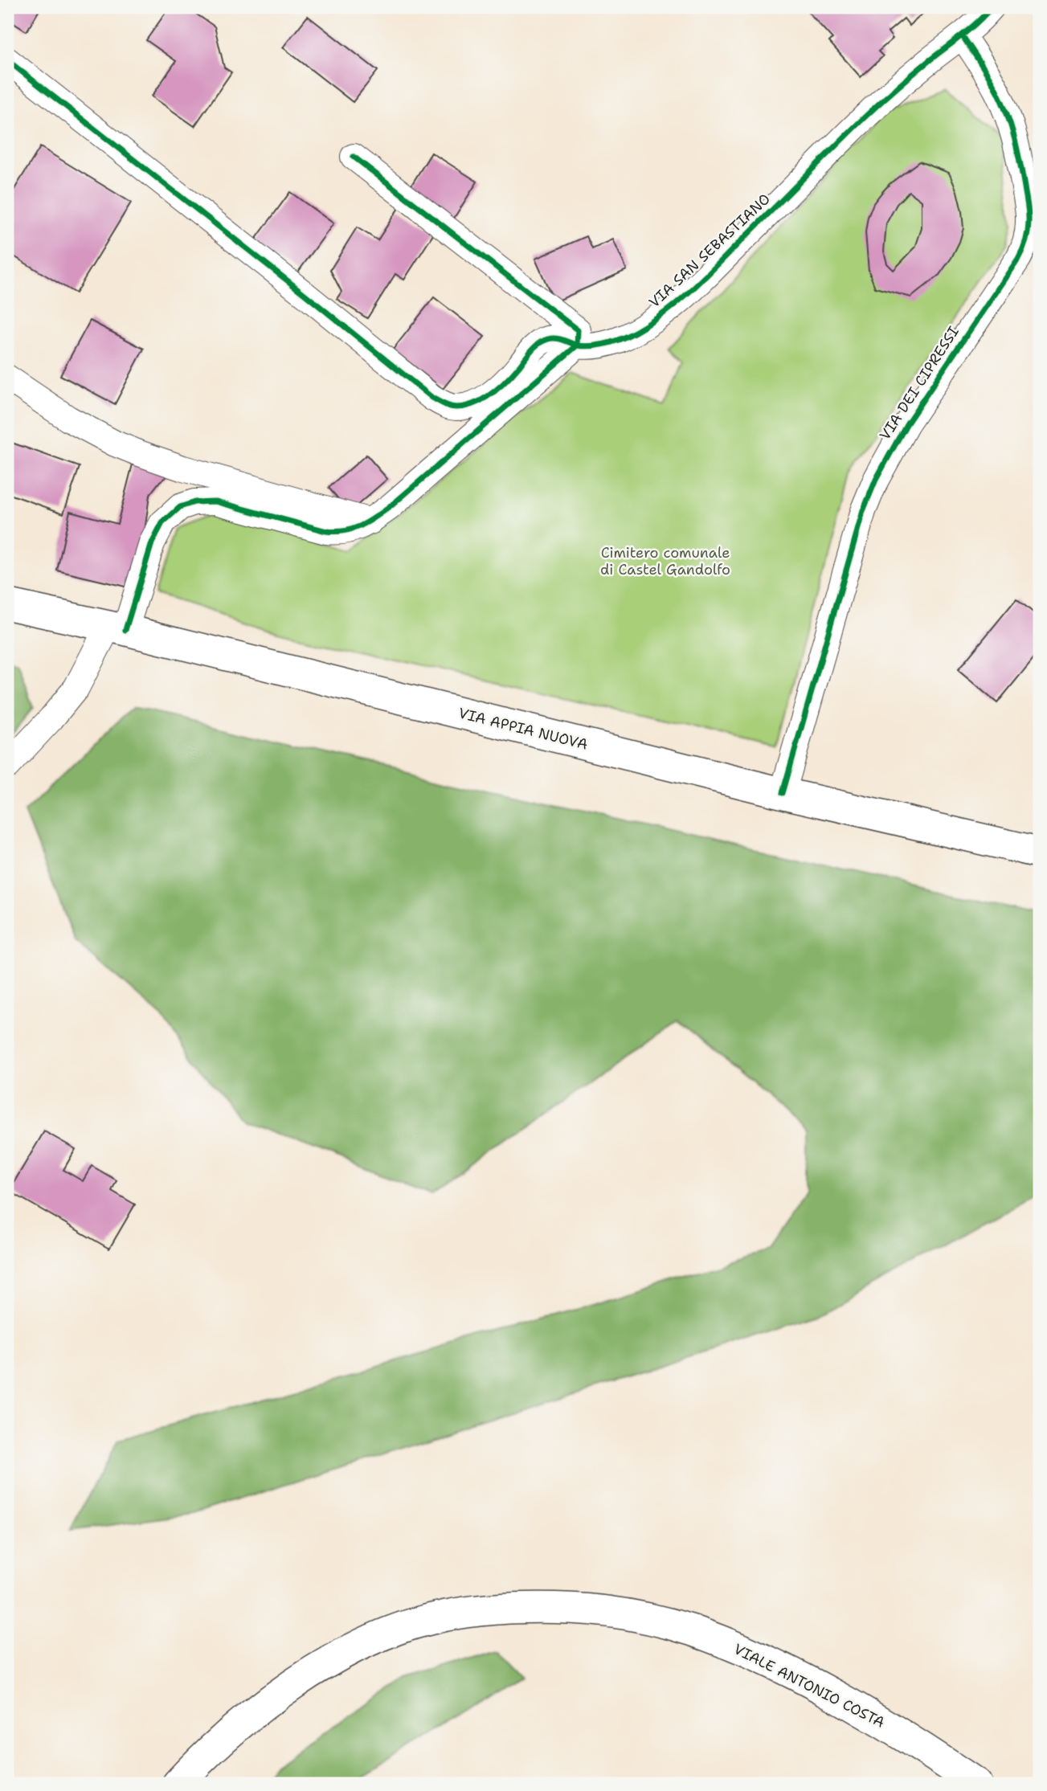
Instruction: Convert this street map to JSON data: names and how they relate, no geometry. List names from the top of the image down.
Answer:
{
  "streets": {
    "main road": ["VIA APPIA NUOVA", "VIALE ANTONIO COSTA"],
    "street": ["VIA SAN SEBASTIANO", "VIA DEI CIPRESSI"]
  },
  "crossings": [
    ["VIA SAN SEBASTIANO", "VIA DEI CIPRESSI"],
    ["VIA DEI CIPRESSI", "VIA APPIA NUOVA"]
  ],
  "parks": ["Cimitero comunale di Castel Gandolfo"]
}
